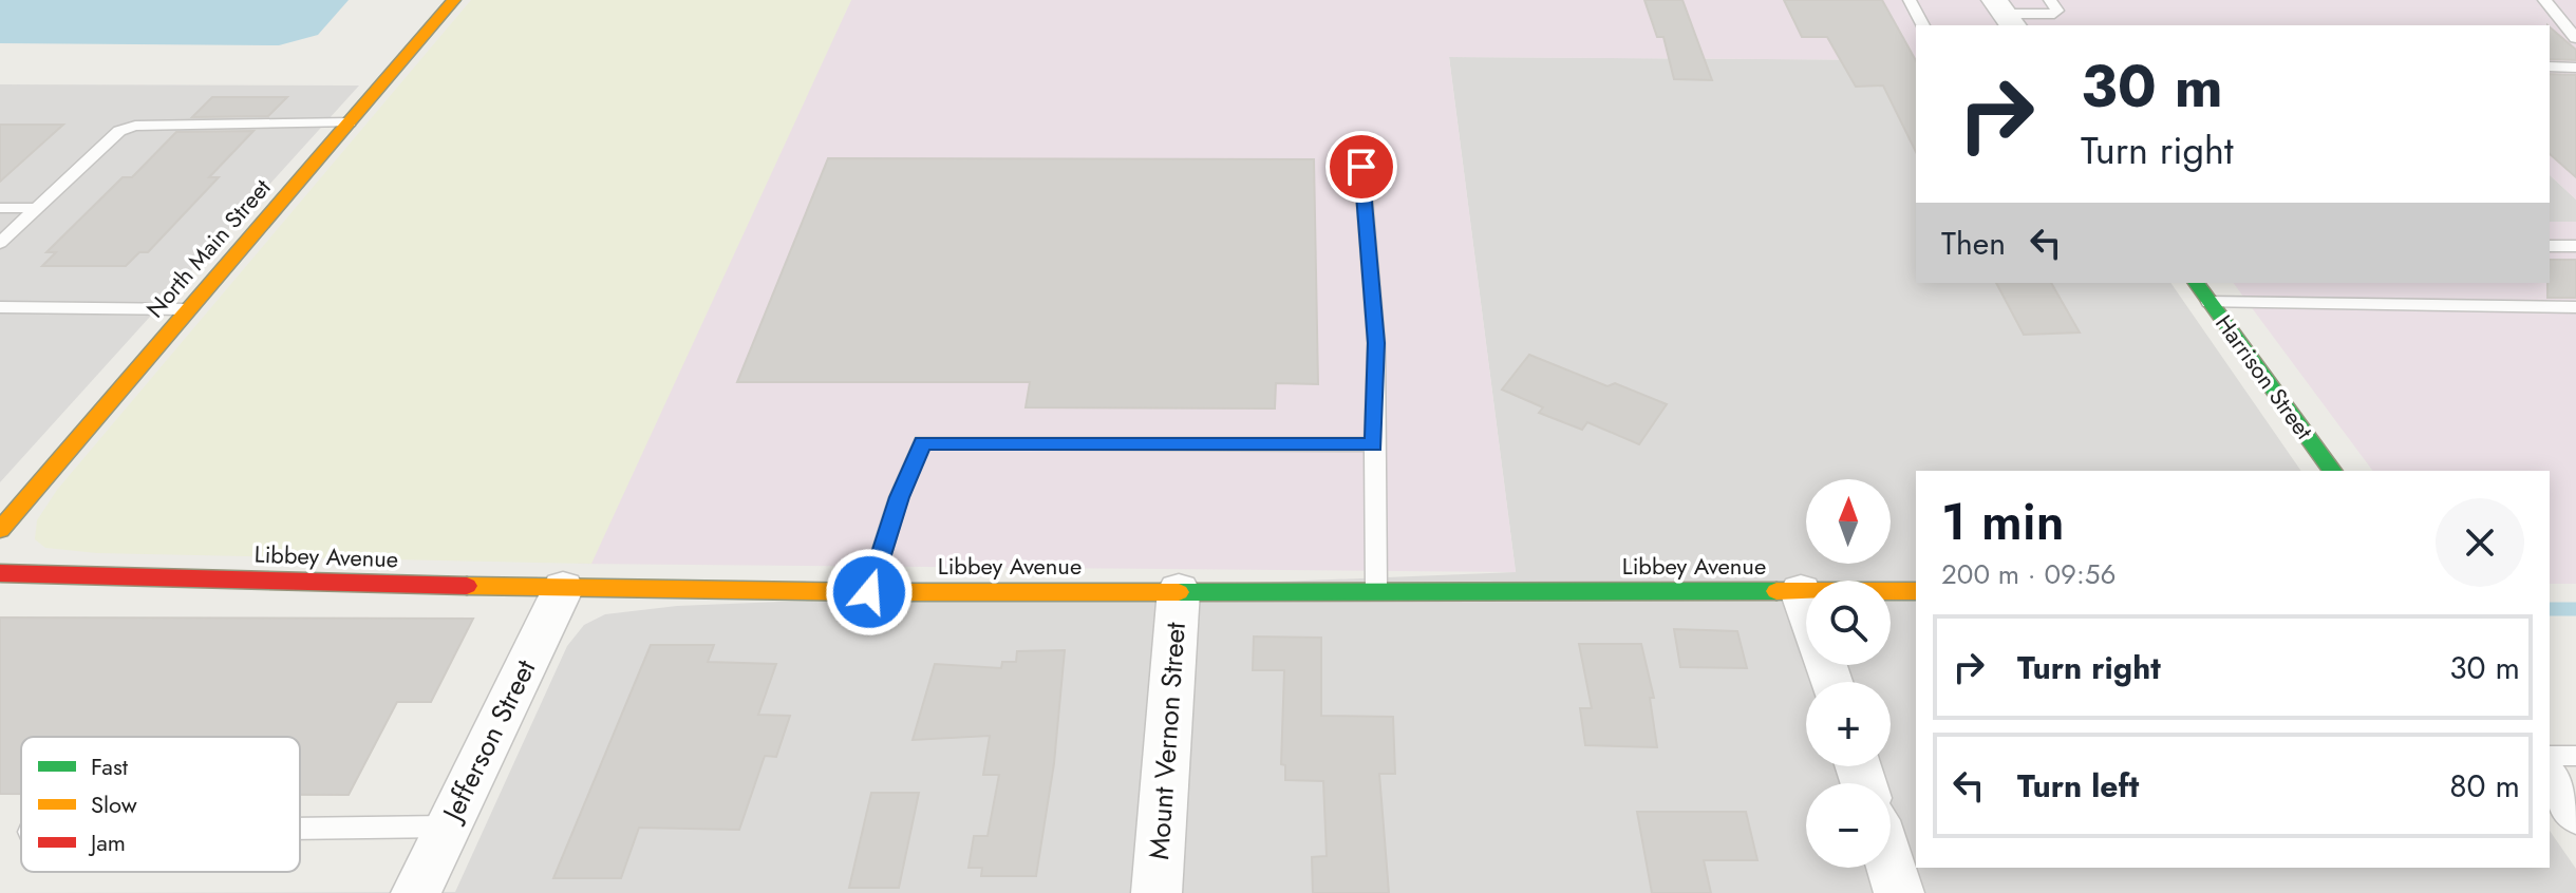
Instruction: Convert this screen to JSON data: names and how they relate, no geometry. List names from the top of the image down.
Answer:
{
  "streets": {
    "street": [
      "North Main Street",
      "Harrison Street",
      "Libbey Avenue",
      "Jefferson Street",
      "Mount Vernon Street"
    ]
  },
  "crossings": [
    ["Libbey Avenue", "Jefferson Street"],
    ["Libbey Avenue", "Mount Vernon Street"]
  ],
  "legend": ["Fast", "Slow", "Jam"],
  "north": "top",
  "page": {
    "turn": ["30 m", "Turn right"],
    "then": "Then",
    "heading": ["1 min", "200 m · 09:56"],
    "map_buttons": ["+", "−"],
    "list": [
      {
        "name": "Turn right",
        "value": "30 m"
      },
      {
        "name": "Turn left",
        "value": "80 m"
      }
    ]
  }
}
